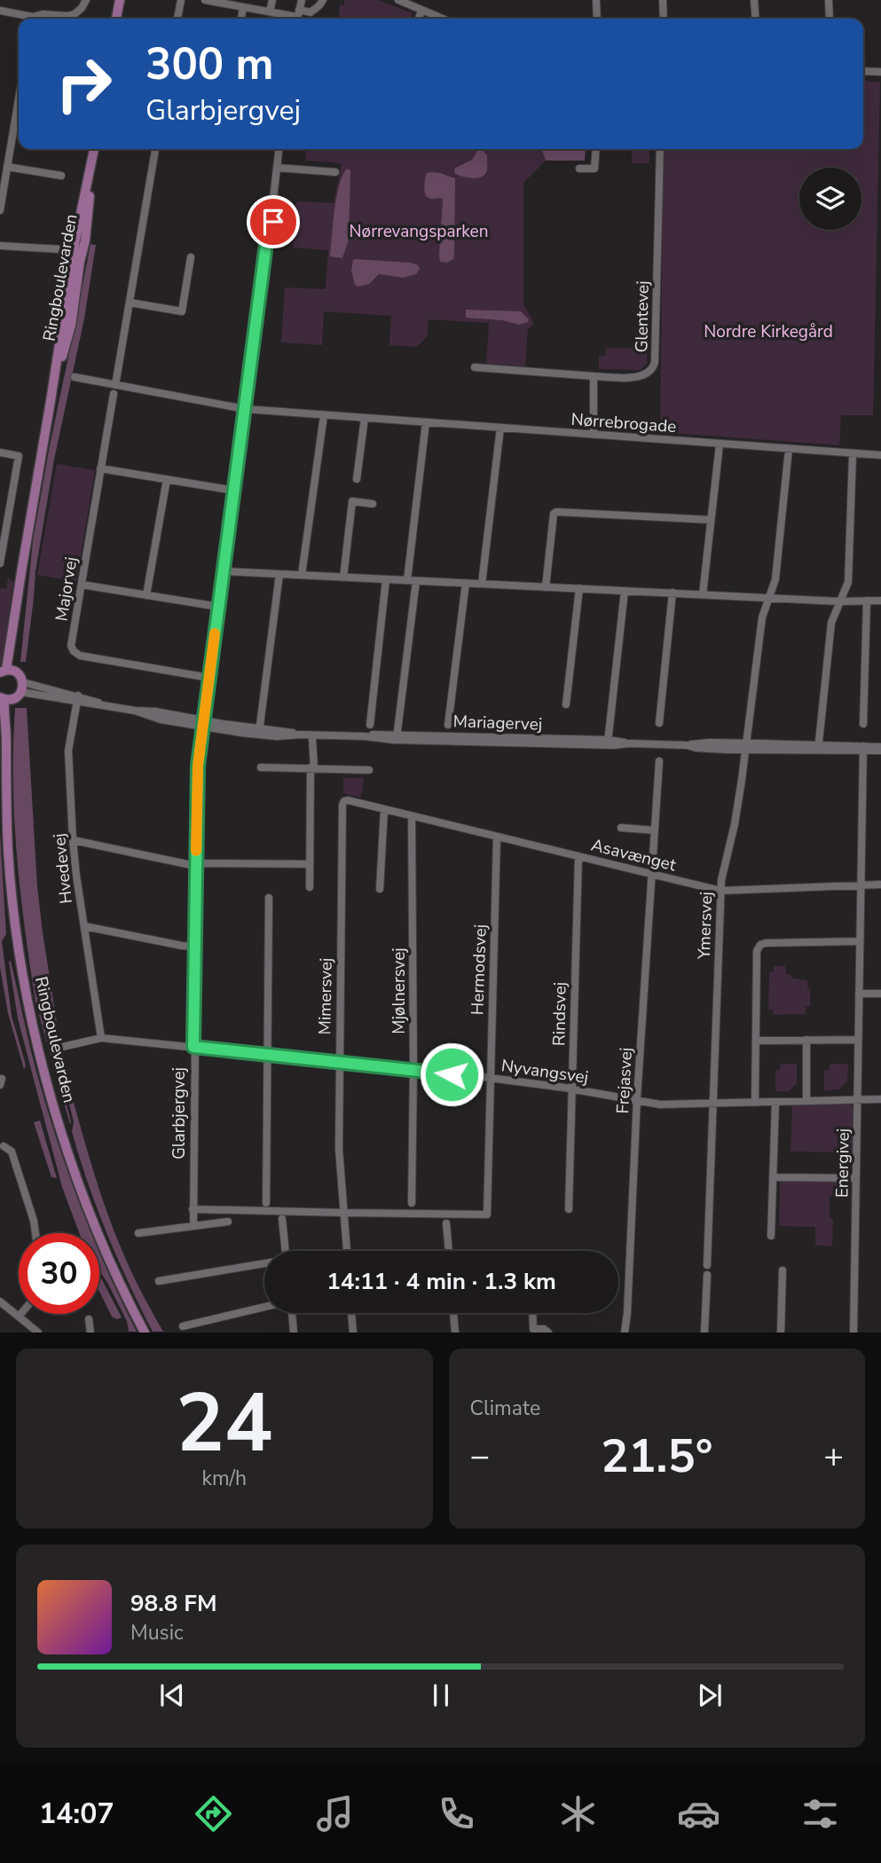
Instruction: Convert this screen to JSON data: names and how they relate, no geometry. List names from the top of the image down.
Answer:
{
  "streets": {
    "main road": ["Ringboulevarden"],
    "street": [
      "Glentevej",
      "Nørrebrogade",
      "Majorvej",
      "Mariagervej",
      "Asavænget",
      "Hvedevej",
      "Ymersvej",
      "Hermodsvej",
      "Mjølnersvej",
      "Mimersvej",
      "Rindsvej",
      "Nyvangsvej",
      "Frejasvej",
      "Glarbjergvej",
      "Energivej"
    ]
  },
  "crossings": [
    ["Nørrebrogade", "Ymersvej"],
    ["Nørrebrogade", "Glarbjergvej"],
    ["Majorvej", "Glarbjergvej"],
    ["Mariagervej", "Hvedevej"],
    ["Mariagervej", "Ymersvej"],
    ["Mariagervej", "Glarbjergvej"],
    ["Mariagervej", "Energivej"],
    ["Asavænget", "Ymersvej"],
    ["Asavænget", "Hermodsvej"],
    ["Asavænget", "Mjølnersvej"],
    ["Asavænget", "Mimersvej"],
    ["Asavænget", "Rindsvej"],
    ["Asavænget", "Frejasvej"],
    ["Asavænget", "Energivej"],
    ["Hvedevej", "Nyvangsvej"],
    ["Ymersvej", "Nyvangsvej"],
    ["Hermodsvej", "Mimersvej"],
    ["Hermodsvej", "Nyvangsvej"],
    ["Mjølnersvej", "Nyvangsvej"],
    ["Mimersvej", "Nyvangsvej"],
    ["Rindsvej", "Nyvangsvej"],
    ["Nyvangsvej", "Frejasvej"],
    ["Nyvangsvej", "Glarbjergvej"],
    ["Nyvangsvej", "Energivej"]
  ],
  "parks": ["Nørrevangsparken", "Nordre Kirkegård"],
  "page": {
    "turn": ["300 m", "Glarbjergvej"],
    "limit": "30",
    "trip": "14:11 · 4 min · 1.3 km",
    "tile": [
      ["24", "km/h"],
      "Climate"
    ],
    "heat": ["−", "21.5°", "+"],
    "song": ["98.8 FM", "Music"],
    "tabs": "14:07"
  }
}
